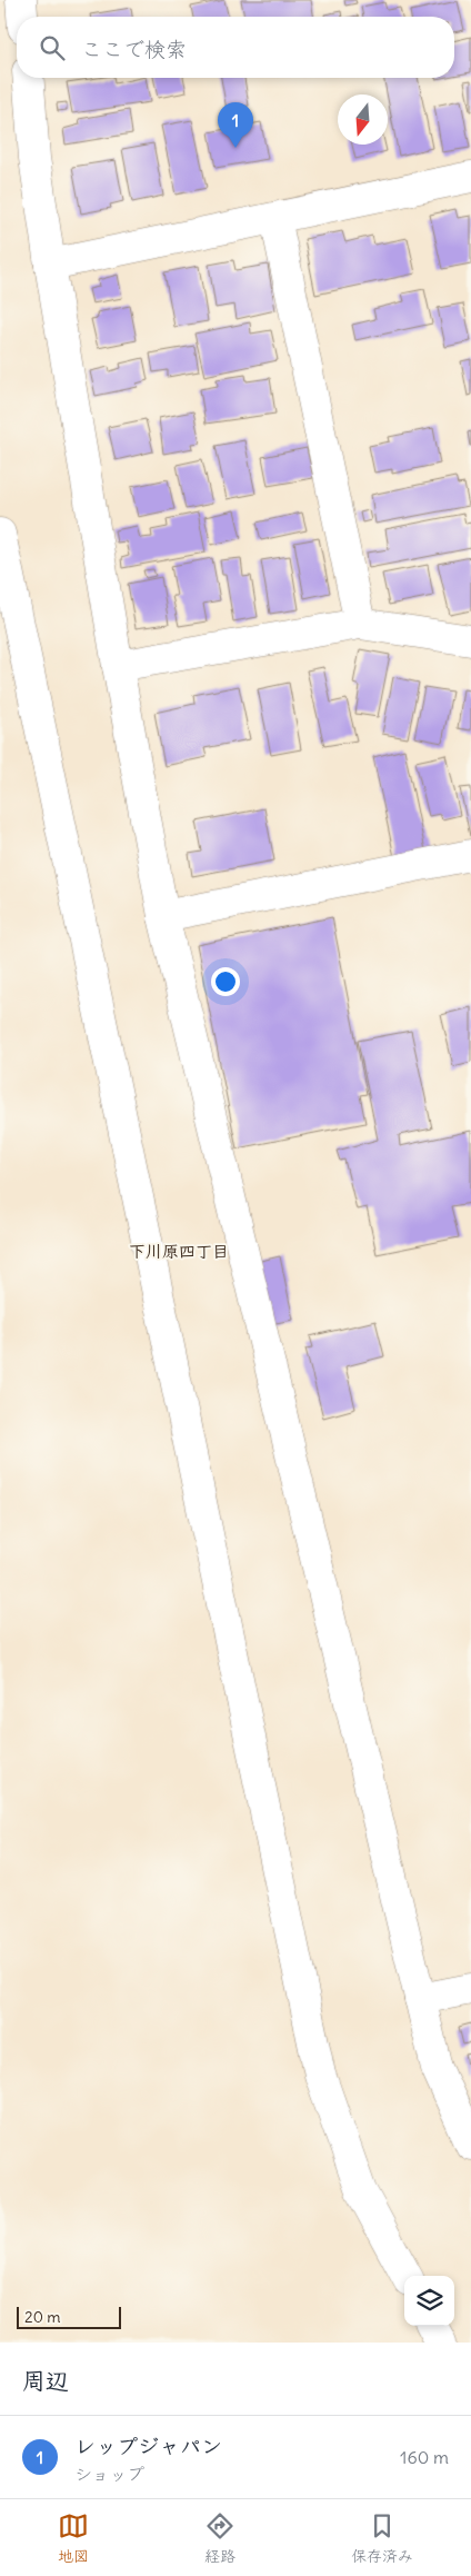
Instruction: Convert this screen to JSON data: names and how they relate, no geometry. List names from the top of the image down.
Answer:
{
  "districts": ["下川原四丁目"],
  "scale_bar": "20 m",
  "north": "bottom",
  "page": {
    "search": "ここで検索",
    "pins": "1",
    "scale": "20 m",
    "heading": "周辺",
    "list": [
      {
        "mark": "1",
        "name": "レップジャパン",
        "note": "ショップ",
        "value": "160 m"
      }
    ],
    "nav": ["地図", "経路", "保存済み"]
  }
}
